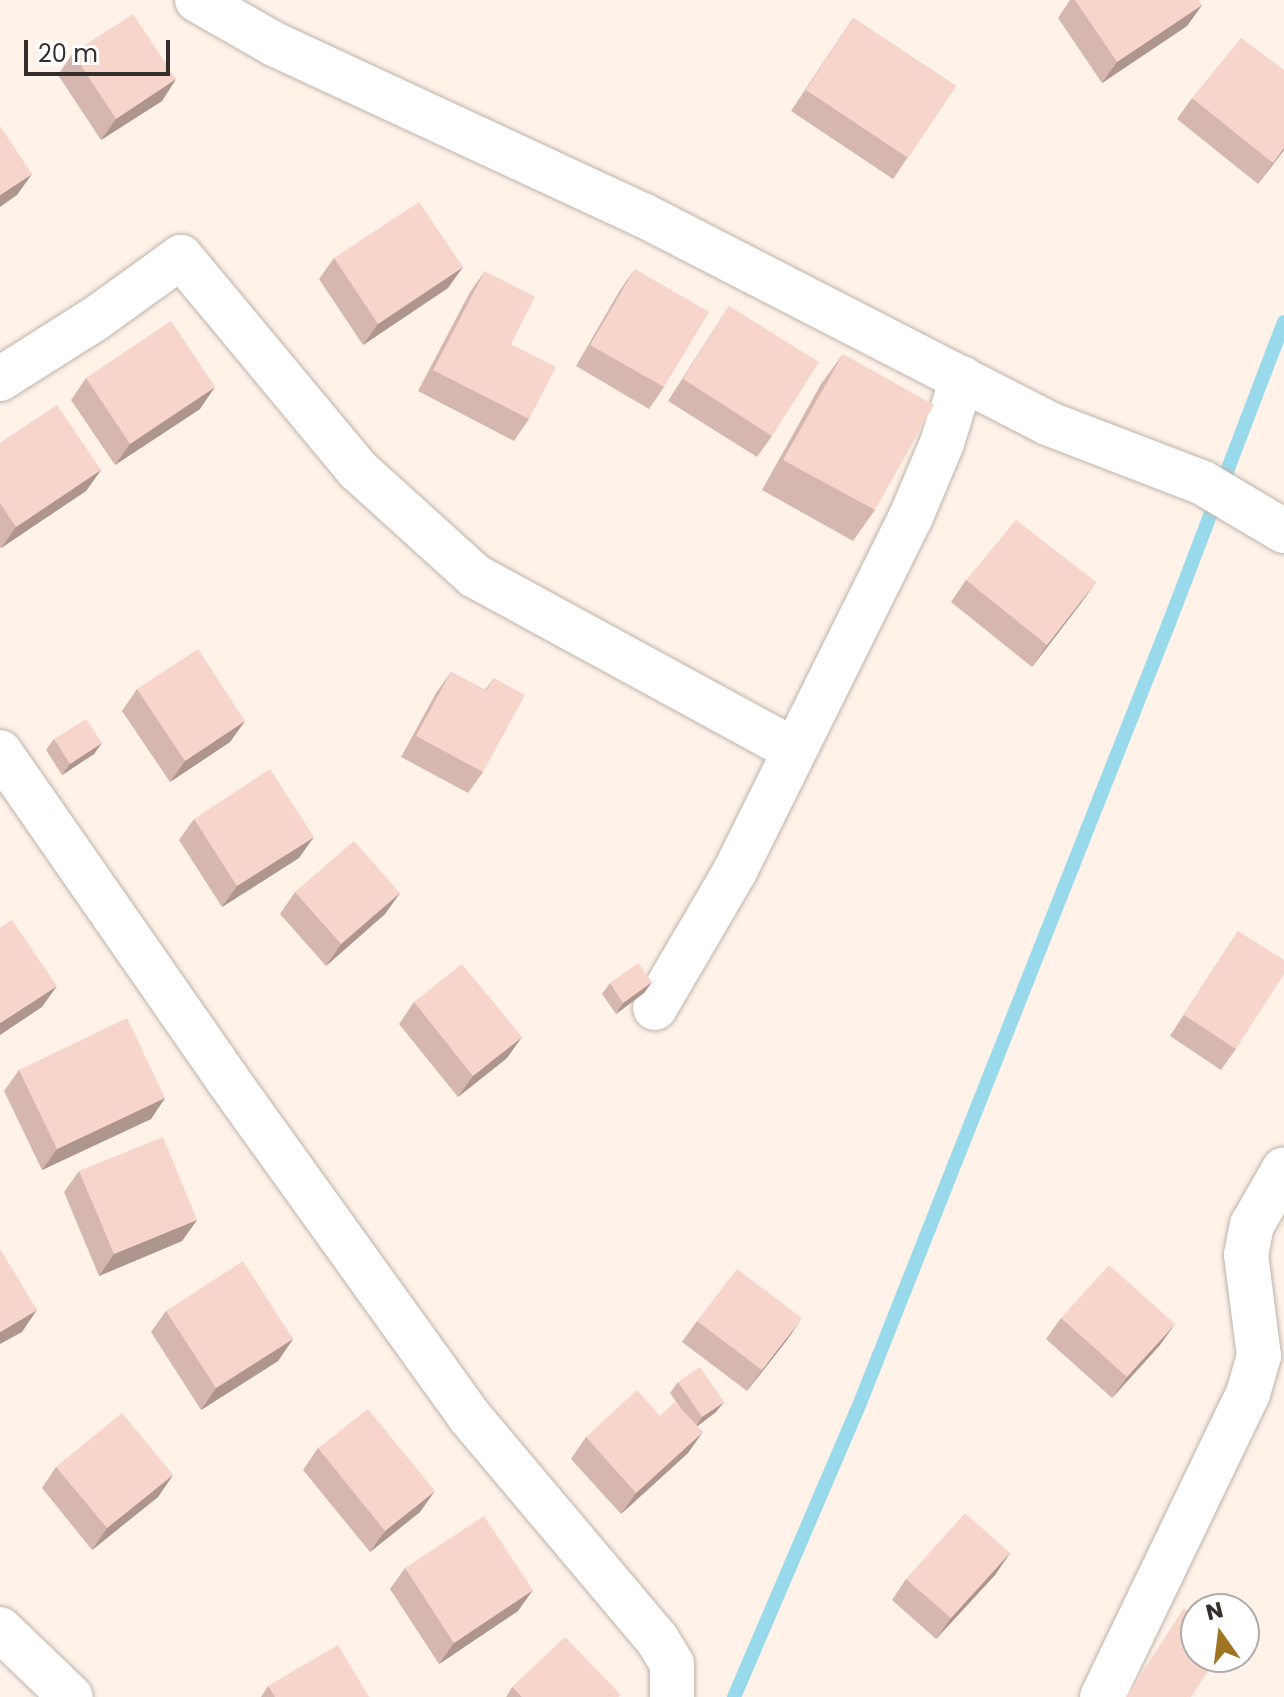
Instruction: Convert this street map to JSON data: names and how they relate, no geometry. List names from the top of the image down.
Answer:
{
  "scale_bar": "20 m",
  "north": "top"
}
